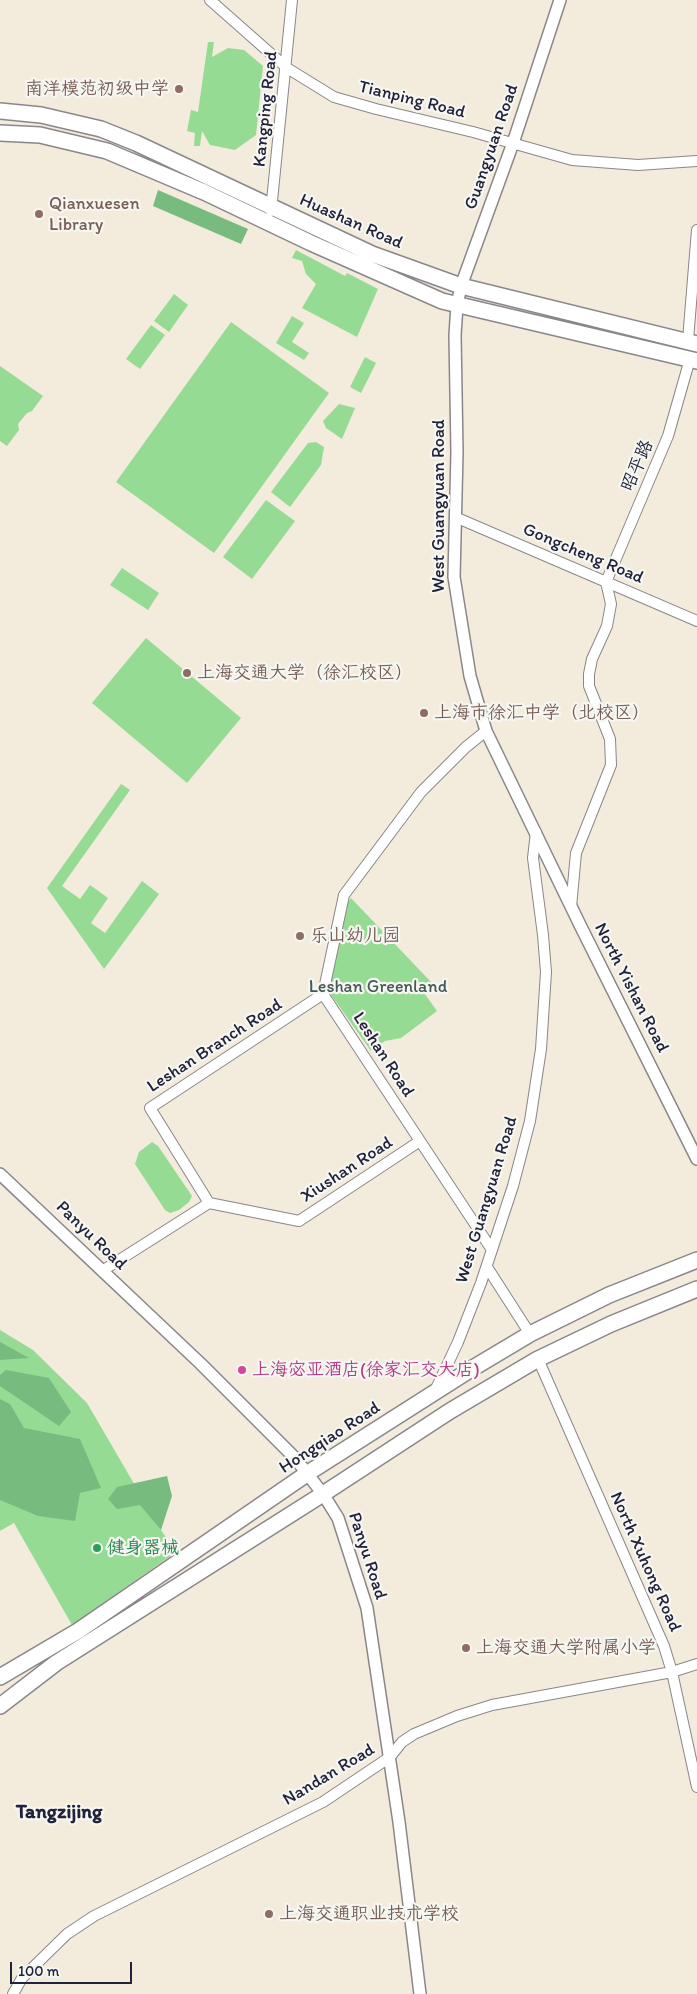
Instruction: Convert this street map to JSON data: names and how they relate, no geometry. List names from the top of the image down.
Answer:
{
  "streets": {
    "main road": ["Huashan Road", "Hongqiao Road"],
    "street": [
      "Tianping Road",
      "Kangping Road",
      "Guangyuan Road",
      "昭平路",
      "West Guangyuan Road",
      "Gongcheng Road",
      "North Yishan Road",
      "Leshan Branch Road",
      "Leshan Road",
      "Xiushan Road",
      "Panyu Road",
      "North Xuhong Road",
      "Nandan Road"
    ]
  },
  "crossings": [
    ["Tianping Road", "Kangping Road"],
    ["Tianping Road", "Guangyuan Road"],
    ["Kangping Road", "Huashan Road"],
    ["Guangyuan Road", "Huashan Road"],
    ["Guangyuan Road", "West Guangyuan Road"],
    ["Huashan Road", "昭平路"],
    ["Huashan Road", "West Guangyuan Road"],
    ["昭平路", "Gongcheng Road"],
    ["West Guangyuan Road", "Gongcheng Road"],
    ["West Guangyuan Road", "North Yishan Road"],
    ["West Guangyuan Road", "Leshan Road"],
    ["West Guangyuan Road", "Hongqiao Road"],
    ["Leshan Branch Road", "Leshan Road"],
    ["Leshan Branch Road", "Xiushan Road"],
    ["Leshan Road", "Xiushan Road"],
    ["Panyu Road", "Hongqiao Road"],
    ["Panyu Road", "Nandan Road"],
    ["North Xuhong Road", "Nandan Road"]
  ],
  "districts": ["Tangzijing"],
  "parks": ["Leshan Greenland"],
  "places": [
    "南洋模范初级中学",
    "Qianxuesen Library",
    "上海交通大学（徐汇校区）",
    "上海市徐汇中学（北校区）",
    "乐山幼儿园",
    "上海宓亚酒店(徐家汇交大店)",
    "健身器械",
    "上海交通大学附属小学",
    "上海交通职业技术学校"
  ],
  "scale_bar": "100 m"
}
